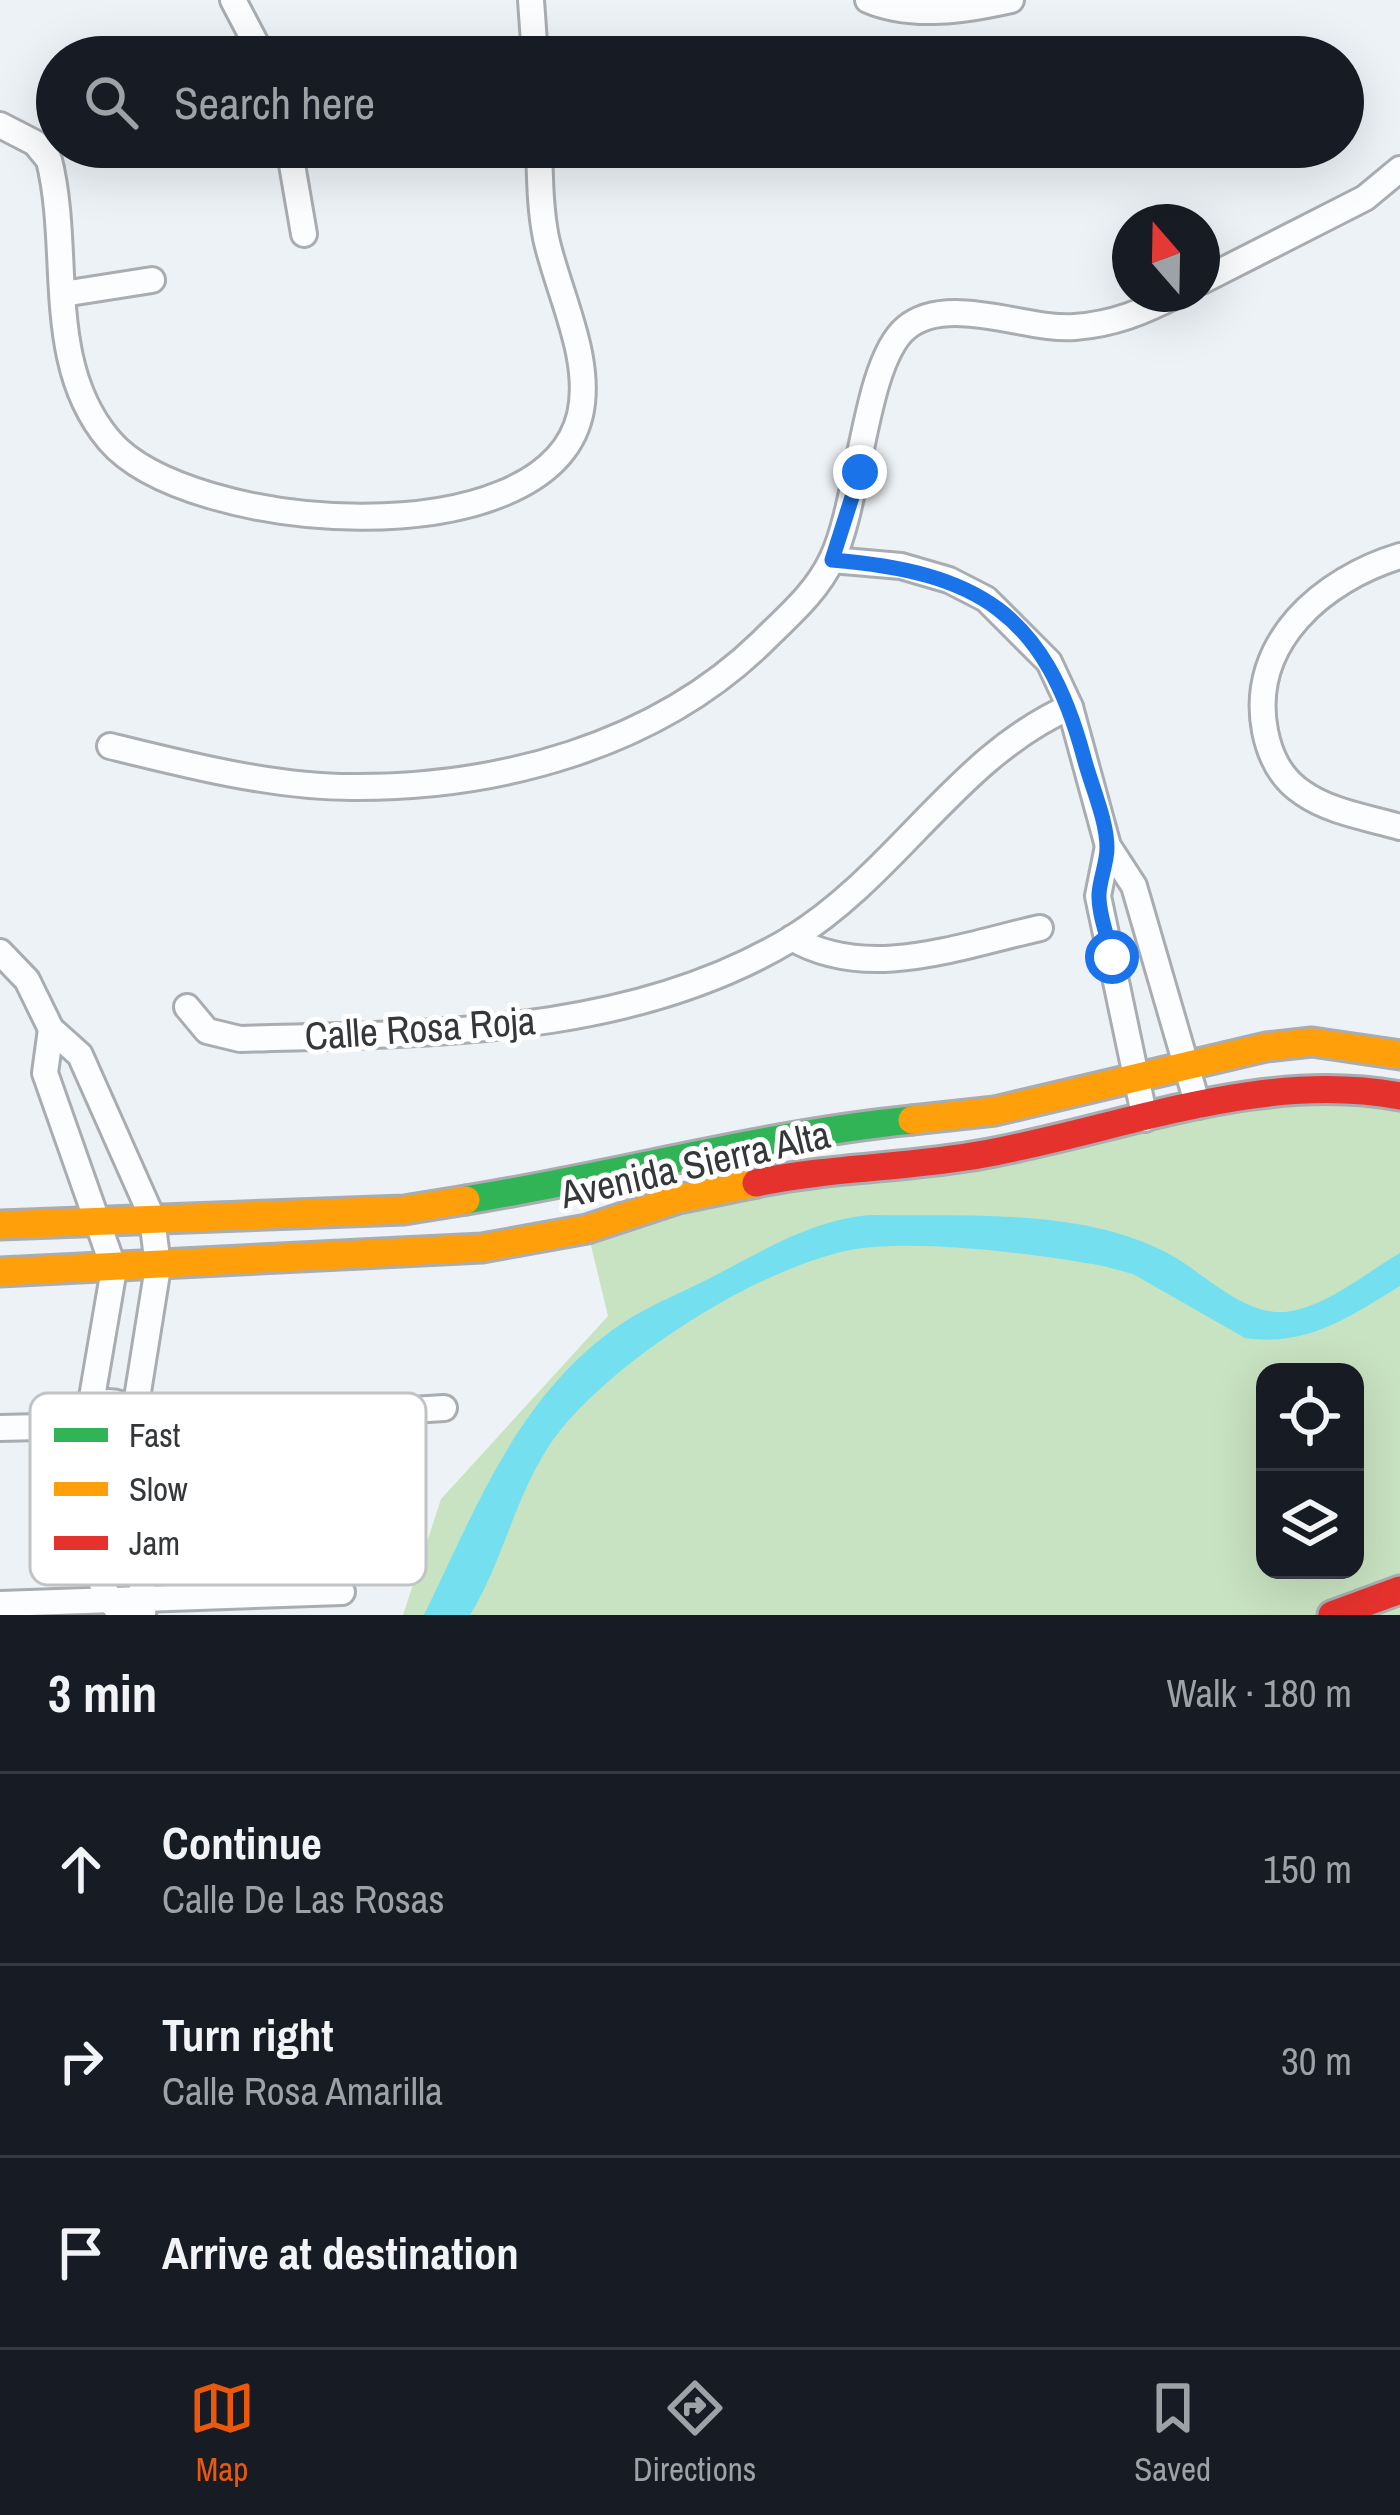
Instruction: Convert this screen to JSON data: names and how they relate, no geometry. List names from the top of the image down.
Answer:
{
  "streets": {
    "street": ["Calle Rosa Roja", "Avenida Sierra Alta"]
  },
  "legend": ["Fast", "Slow", "Jam"],
  "north": "top",
  "page": {
    "search": "Search here",
    "heading": ["3 min", "Walk · 180 m"],
    "list": [
      ["Continue", "Calle De Las Rosas", "150 m"],
      ["Turn right", "Calle Rosa Amarilla", "30 m"],
      "Arrive at destination"
    ],
    "nav": ["Map", "Directions", "Saved"]
  }
}
